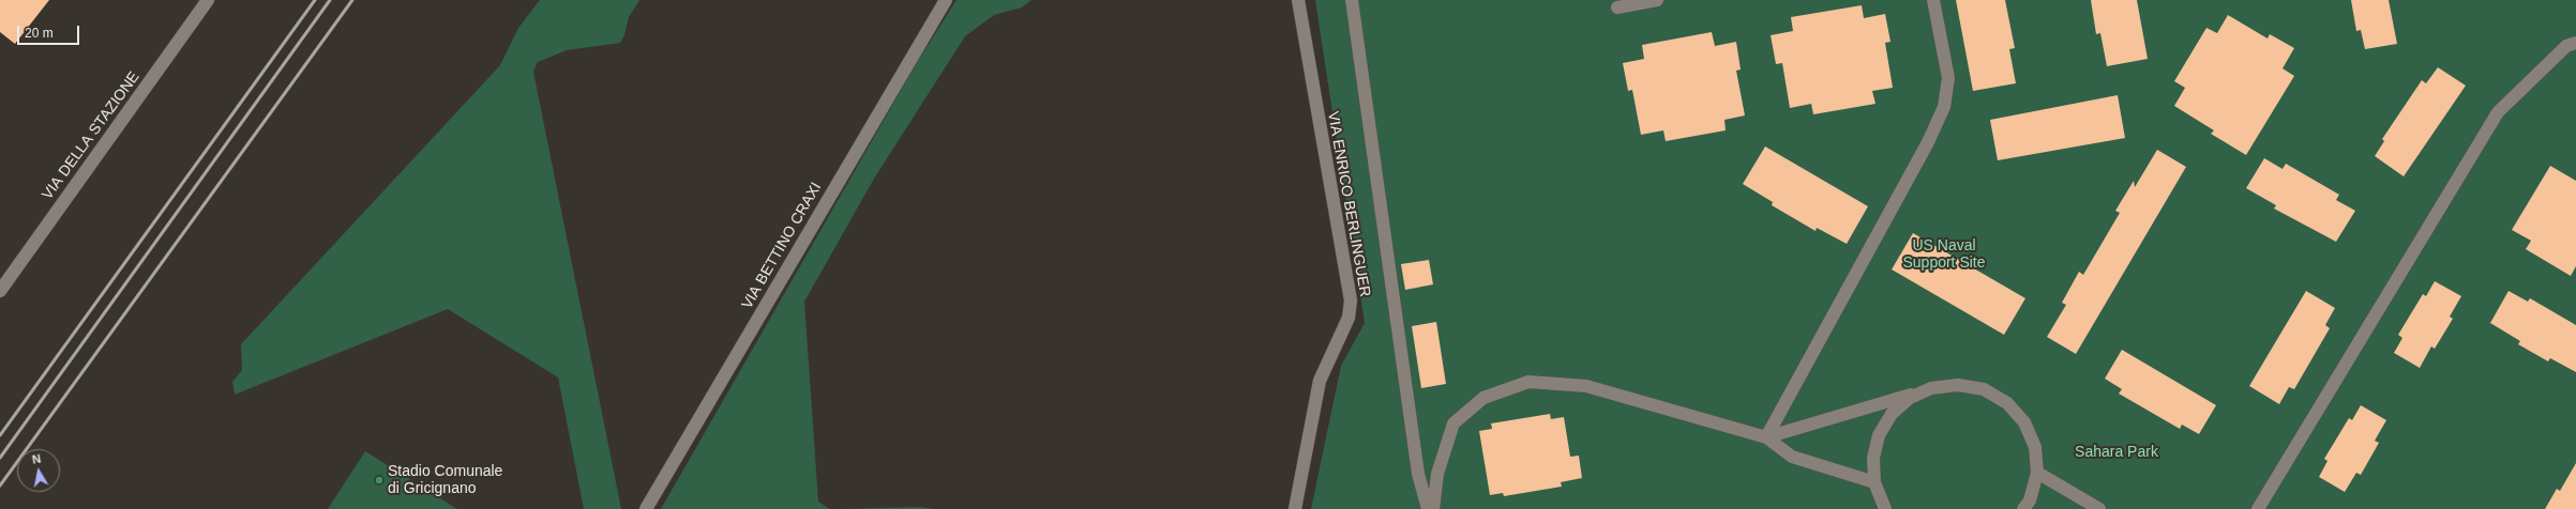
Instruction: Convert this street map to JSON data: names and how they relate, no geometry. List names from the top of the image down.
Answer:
{
  "streets": {
    "street": ["VIA DELLA STAZIONE", "VIA ENRICO BERLINGUER", "VIA BETTINO CRAXI"]
  },
  "parks": ["US Naval Support Site", "Sahara Park"],
  "places": ["Stadio Comunale di Gricignano"],
  "scale_bar": "20 m",
  "north": "top"
}
